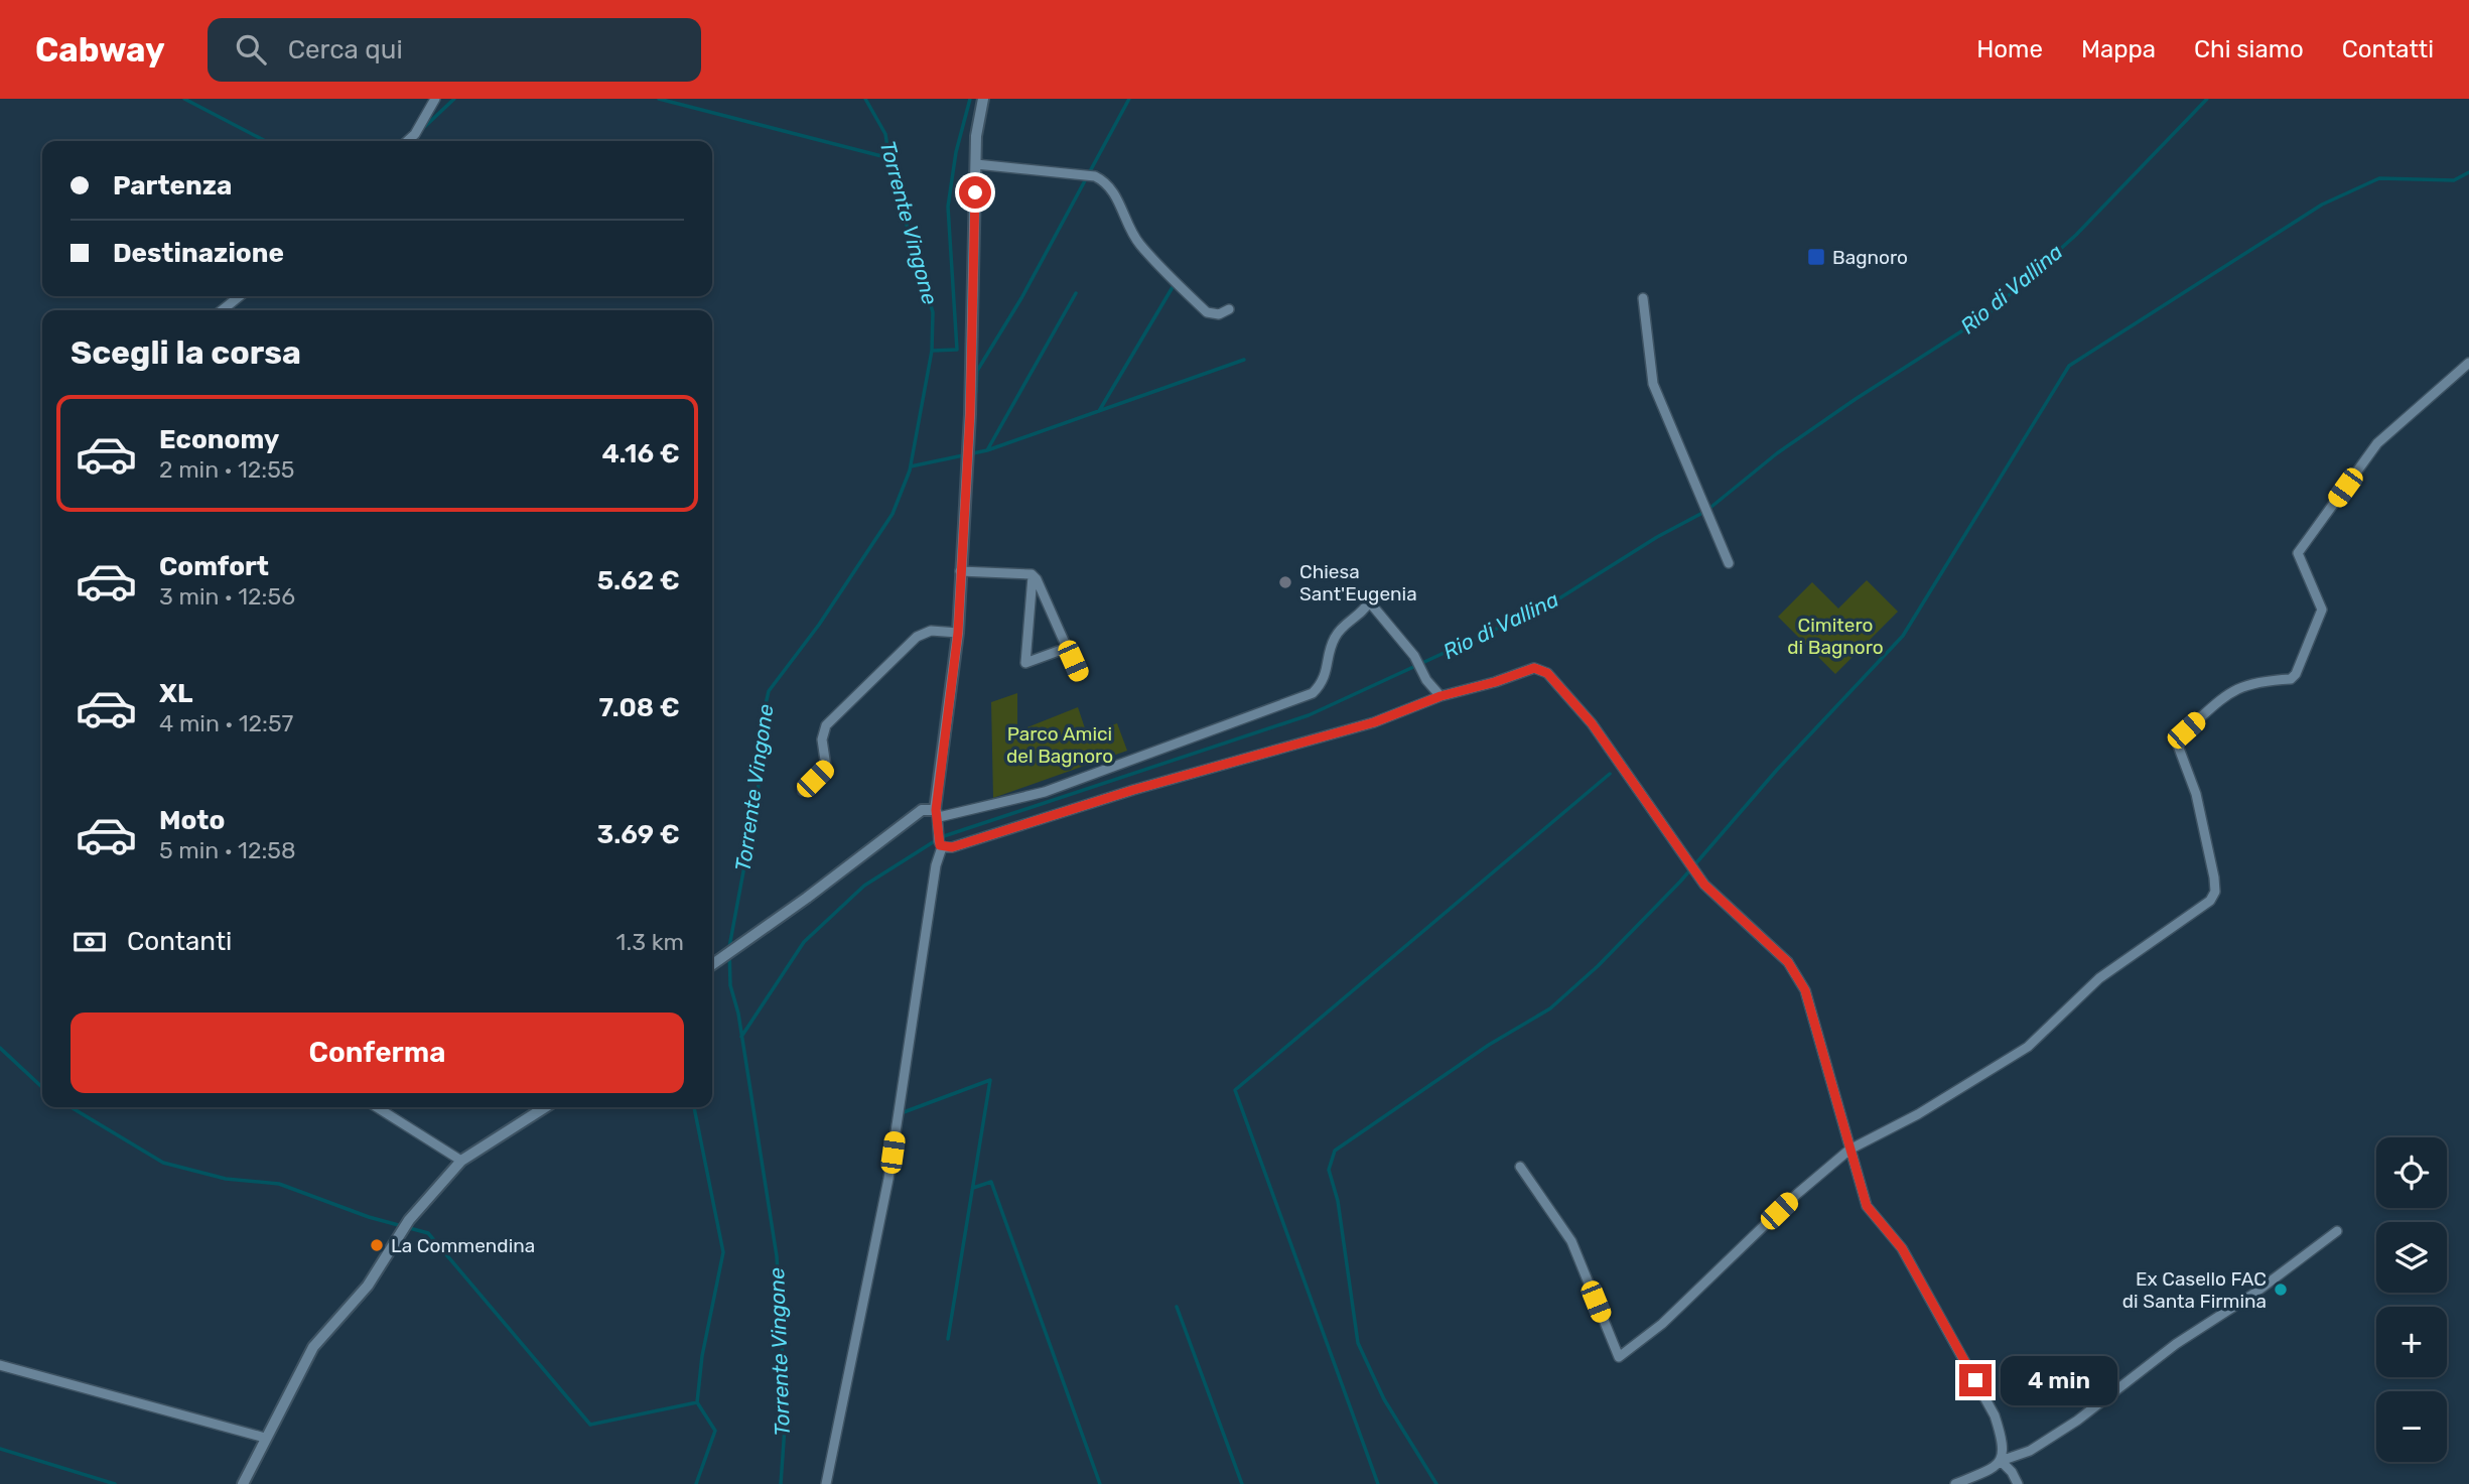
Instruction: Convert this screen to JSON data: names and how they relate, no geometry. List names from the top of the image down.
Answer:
{
  "water": ["Torrente Vingone", "Rio di Vallina"],
  "parks": ["Cimitero di Bagnoro", "Parco Amici del Bagnoro"],
  "places": {
    "transit": ["Bagnoro"],
    "other": ["Chiesa Sant'Eugenia", "La Commendina", "Ex Casello FAC di Santa Firmina"]
  },
  "page": {
    "header": "Cabway",
    "search": "Cerca qui",
    "nav": [
      "Home",
      "Mappa",
      "Chi siamo",
      "Contatti"
    ],
    "banner": ["Partenza", "Destinazione"],
    "heading": "Scegli la corsa",
    "list": [
      {
        "name": "Economy",
        "note": "2 min · 12:55",
        "value": "4.16 €"
      },
      {
        "name": "Comfort",
        "note": "3 min · 12:56",
        "value": "5.62 €"
      },
      {
        "name": "XL",
        "note": "4 min · 12:57",
        "value": "7.08 €"
      },
      {
        "name": "Moto",
        "note": "5 min · 12:58",
        "value": "3.69 €"
      }
    ],
    "pay": ["Contanti", "1.3 km"],
    "buttons": "Conferma",
    "map_buttons": ["+", "−"],
    "bubble": "4 min"
  }
}
